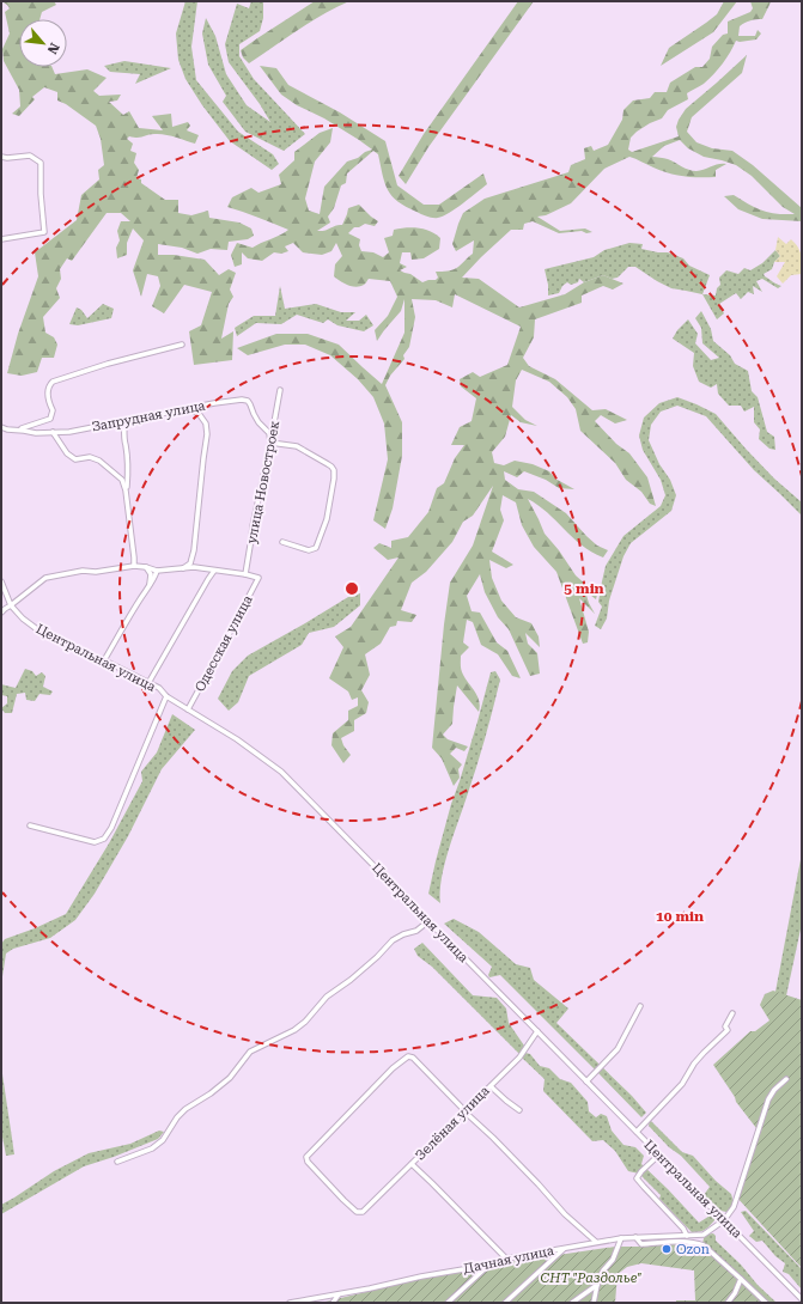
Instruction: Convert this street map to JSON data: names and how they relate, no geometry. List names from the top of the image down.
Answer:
{
  "streets": {
    "street": [
      "Запрудная улица",
      "улица Новостроек",
      "Одесская улица",
      "Центральная улица",
      "Зелёная улица",
      "Дачная улица"
    ]
  },
  "crossings": [
    ["Запрудная улица", "улица Новостроек"],
    ["улица Новостроек", "Одесская улица"],
    ["Одесская улица", "Центральная улица"],
    ["Центральная улица", "Зелёная улица"],
    ["Центральная улица", "Дачная улица"]
  ],
  "parks": ["СНТ \"Раздолье\""],
  "places": ["Ozon"],
  "north": "bottom right",
  "rings": ["5 min", "10 min"]
}
